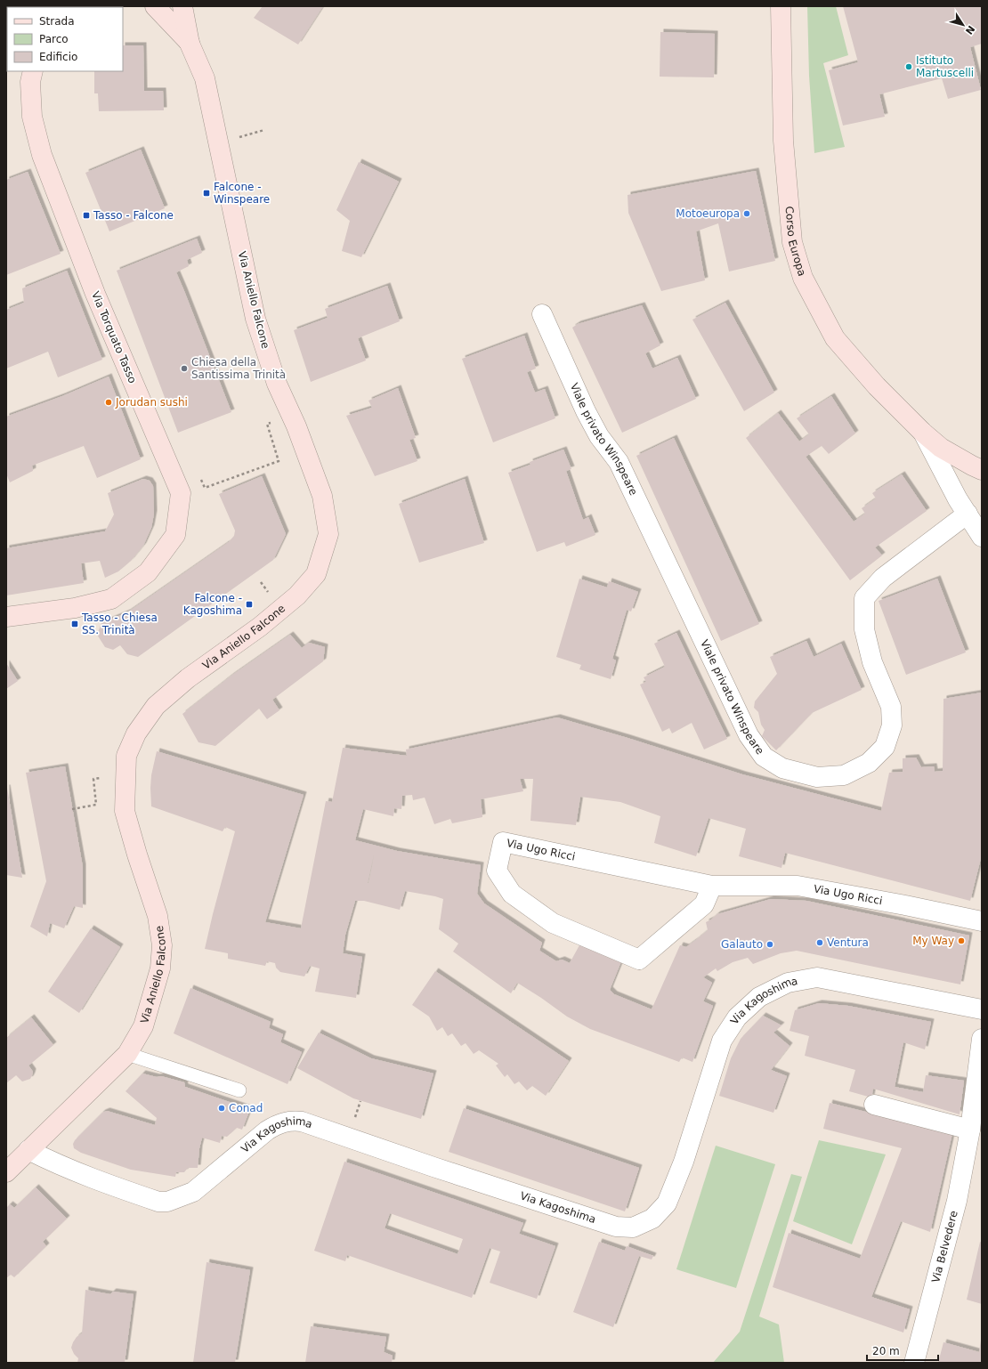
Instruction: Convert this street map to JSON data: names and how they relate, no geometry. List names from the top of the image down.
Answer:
{
  "streets": {
    "street": [
      "Corso Europa",
      "Via Aniello Falcone",
      "Via Torquato Tasso",
      "Viale privato Winspeare",
      "Via Ugo Ricci",
      "Via Kagoshima",
      "Via Belvedere"
    ]
  },
  "crossings": [
    ["Via Aniello Falcone", "Via Kagoshima"]
  ],
  "places": {
    "other": [
      "Istituto Martuscelli",
      "Motoeuropa",
      "Chiesa della Santissima Trinità",
      "Jorudan sushi",
      "My Way",
      "Ventura",
      "Galauto",
      "Conad"
    ],
    "transit": [
      "Falcone - Winspeare",
      "Tasso - Falcone",
      "Falcone - Kagoshima",
      "Tasso - Chiesa SS. Trinità"
    ]
  },
  "legend": ["Strada", "Parco", "Edificio"],
  "scale_bar": "20 m",
  "north": "bottom right"
}
